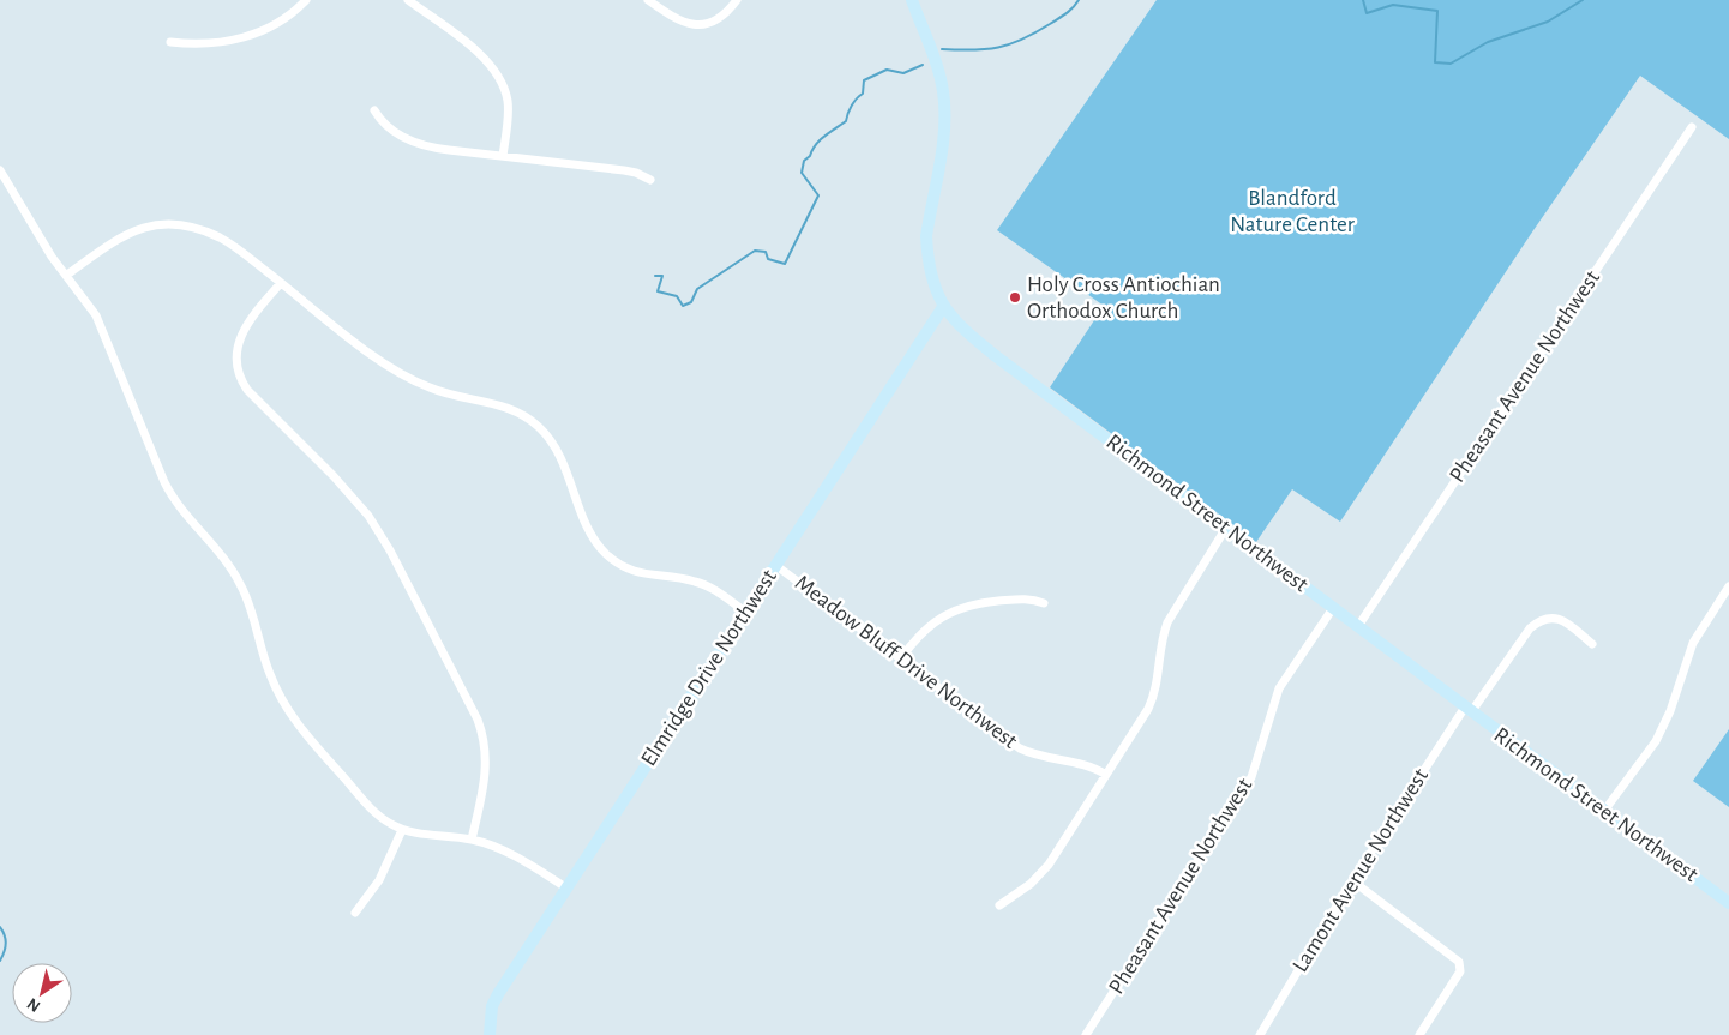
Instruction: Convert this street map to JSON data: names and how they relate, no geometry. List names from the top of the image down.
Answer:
{
  "streets": {
    "street": [
      "Pheasant Avenue Northwest",
      "Richmond Street Northwest",
      "Meadow Bluff Drive Northwest",
      "Elmridge Drive Northwest",
      "Lamont Avenue Northwest"
    ]
  },
  "crossings": [
    ["Pheasant Avenue Northwest", "Richmond Street Northwest"],
    ["Richmond Street Northwest", "Elmridge Drive Northwest"],
    ["Richmond Street Northwest", "Lamont Avenue Northwest"],
    ["Meadow Bluff Drive Northwest", "Elmridge Drive Northwest"]
  ],
  "parks": ["Blandford Nature Center"],
  "places": ["Holy Cross Antiochian Orthodox Church"],
  "north": "bottom left"
}
